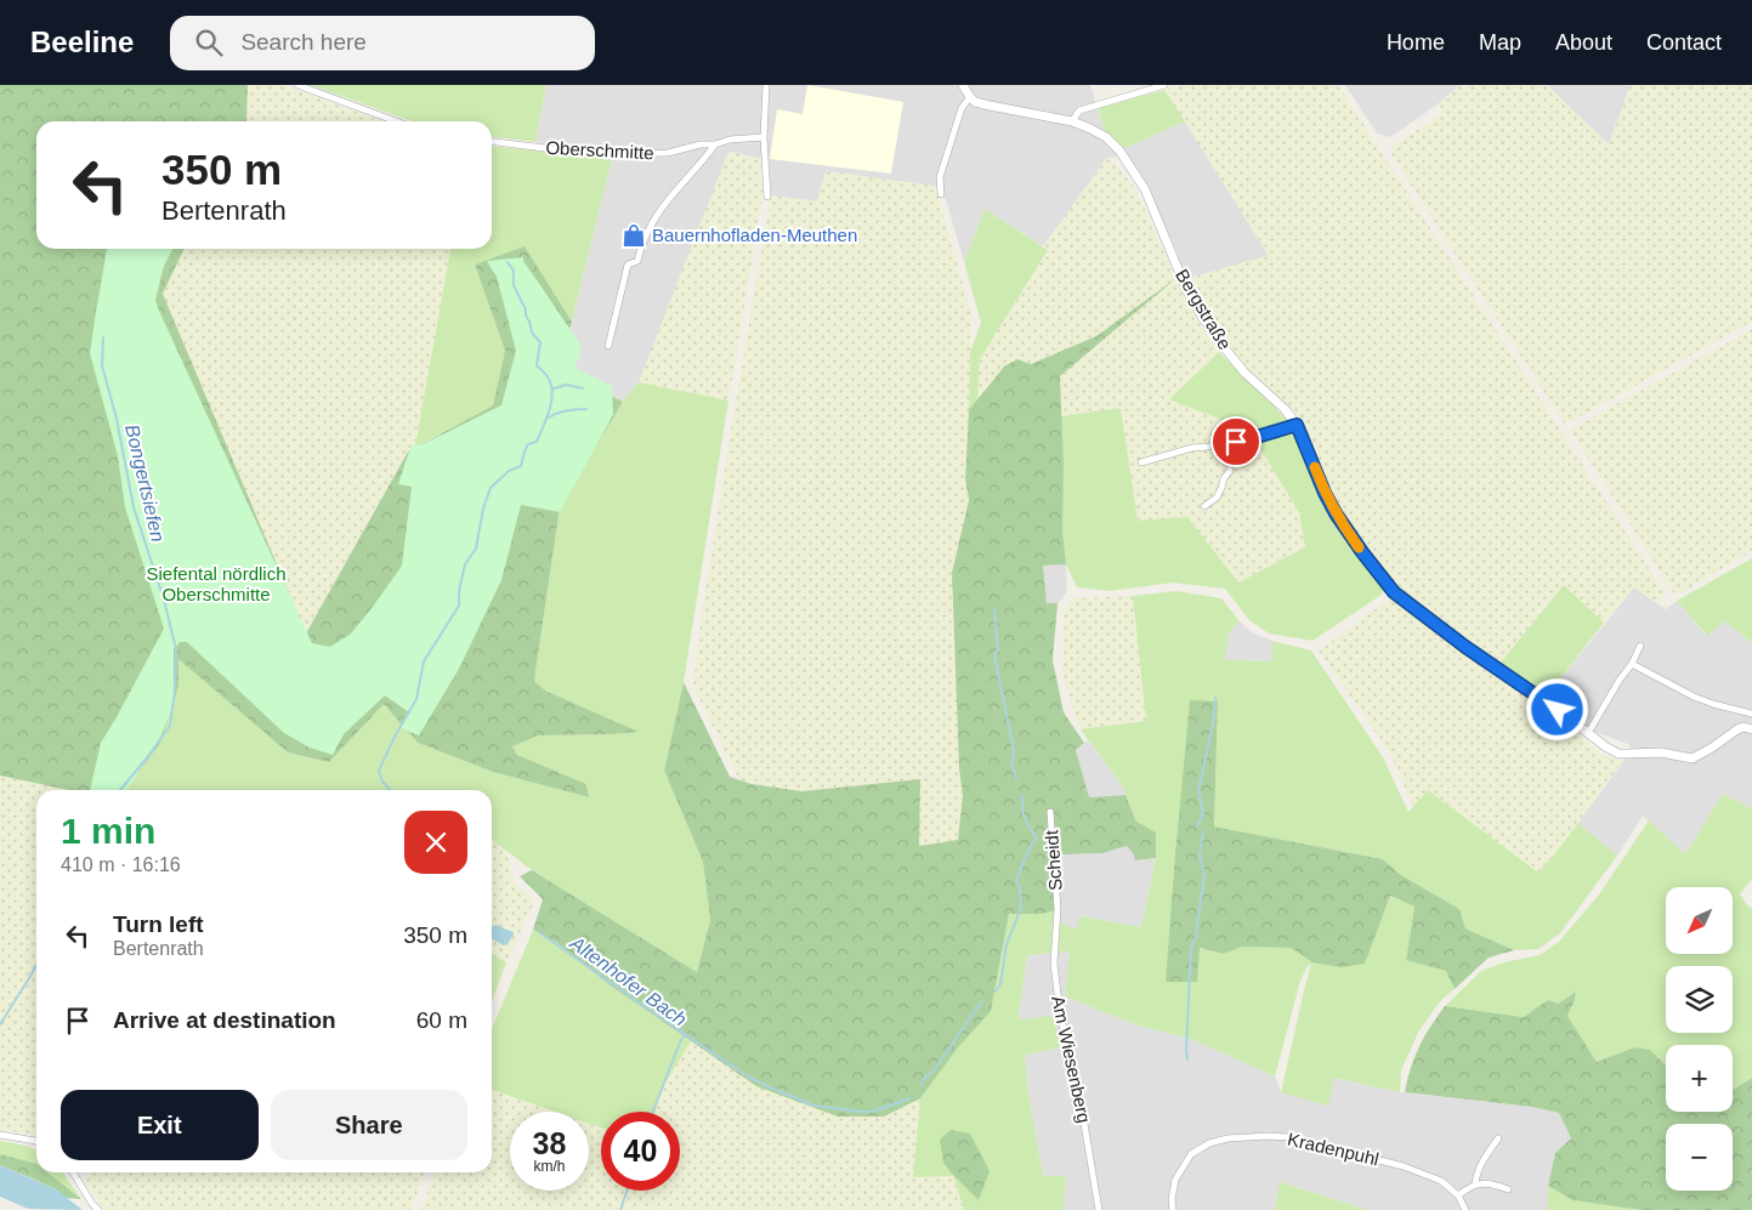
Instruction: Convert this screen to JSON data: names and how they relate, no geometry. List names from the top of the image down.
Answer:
{
  "streets": {
    "street": [
      "Oberschmitte",
      "Bergstraße",
      "Scheidt",
      "Am Wiesenberg",
      "Kradenpuhl"
    ]
  },
  "crossings": [
    ["Scheidt", "Am Wiesenberg"]
  ],
  "water": ["Bongertsiefen", "Altenhofer Bach"],
  "parks": ["Siefental nördlich Oberschmitte"],
  "places": {
    "shop": ["Bauernhofladen-Meuthen"]
  },
  "north": "bottom left",
  "page": {
    "header": "Beeline",
    "search": "Search here",
    "nav": [
      "Home",
      "Map",
      "About",
      "Contact"
    ],
    "turn": ["350 m", "Bertenrath"],
    "heading": ["1 min", "410 m · 16:16"],
    "map_buttons": ["+", "−"],
    "list": [
      {
        "name": "Turn left",
        "note": "Bertenrath",
        "value": "350 m"
      },
      {
        "name": "Arrive at destination",
        "value": "60 m"
      }
    ],
    "buttons": ["Exit", "Share"],
    "speed": "38 km/h",
    "limit": "40"
  }
}
